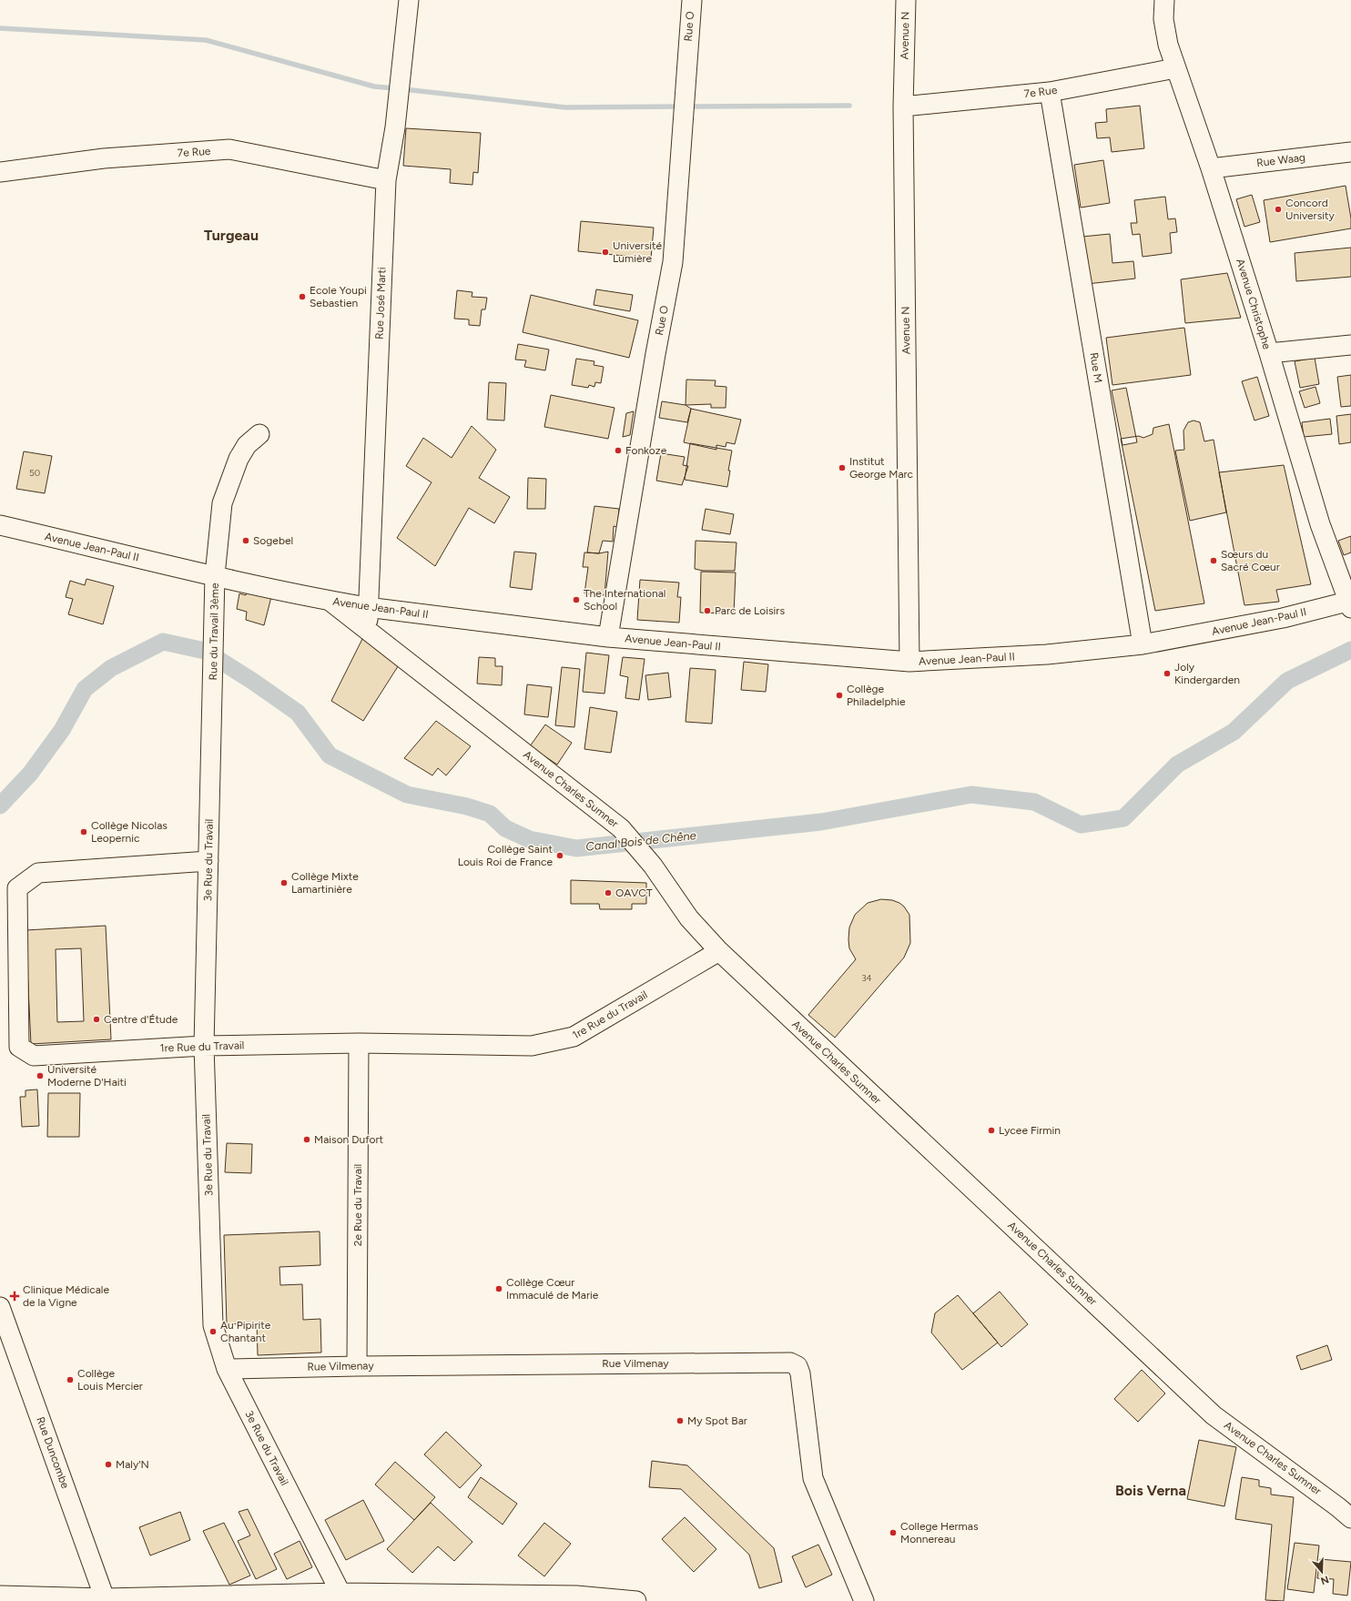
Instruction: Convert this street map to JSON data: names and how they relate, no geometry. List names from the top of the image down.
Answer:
{
  "streets": {
    "street": [
      "Rue O",
      "Avenue N",
      "7e Rue",
      "Rue Waag",
      "Rue José Marti",
      "Avenue Christophe",
      "Rue M",
      "Avenue Jean-Paul II",
      "Rue du Travail 3ème",
      "Avenue Charles Sumner",
      "3e Rue du Travail",
      "1re Rue du Travail",
      "2e Rue du Travail",
      "Rue Vilmenay",
      "Rue Duncombe"
    ]
  },
  "crossings": [
    ["Rue O", "Avenue Jean-Paul II"],
    ["Avenue N", "7e Rue"],
    ["Avenue N", "Avenue Jean-Paul II"],
    ["7e Rue", "Rue José Marti"],
    ["7e Rue", "Avenue Christophe"],
    ["7e Rue", "Rue M"],
    ["Rue Waag", "Avenue Christophe"],
    ["Rue José Marti", "Avenue Jean-Paul II"],
    ["Rue José Marti", "Avenue Charles Sumner"],
    ["Avenue Christophe", "Avenue Jean-Paul II"],
    ["Rue M", "Avenue Jean-Paul II"],
    ["Avenue Jean-Paul II", "Rue du Travail 3ème"],
    ["Avenue Jean-Paul II", "Avenue Charles Sumner"],
    ["Rue du Travail 3ème", "3e Rue du Travail"],
    ["Avenue Charles Sumner", "1re Rue du Travail"],
    ["3e Rue du Travail", "1re Rue du Travail"],
    ["3e Rue du Travail", "Rue Vilmenay"],
    ["1re Rue du Travail", "2e Rue du Travail"],
    ["2e Rue du Travail", "Rue Vilmenay"]
  ],
  "districts": ["Turgeau", "Bois Verna"],
  "water": ["Canal Bois de Chêne"],
  "places": {
    "other": [
      "Concord University",
      "Université Lumière",
      "Ecole Youpi Sebastien",
      "Fonkoze",
      "Institut George Marc",
      "Sogebel",
      "Sœurs du Sacré Cœur",
      "The International School",
      "Parc de Loisirs",
      "Joly Kindergarden",
      "Collège Philadelphie",
      "Collège Nicolas Leopernic",
      "Collège Saint Louis Roi de France",
      "Collège Mixte Lamartinière",
      "OAVCT",
      "Centre d'Étude",
      "Université Moderne D'Haiti",
      "Lycee Firmin",
      "Maison Dufort",
      "Collège Cœur Immaculé de Marie",
      "Au Pipirite Chantant",
      "Collège Louis Mercier",
      "My Spot Bar",
      "Maly'N",
      "College Hermas Monnereau"
    ],
    "health": ["Clinique Médicale de la Vigne"]
  },
  "house_numbers": ["50", "34"],
  "north": "bottom"
}
